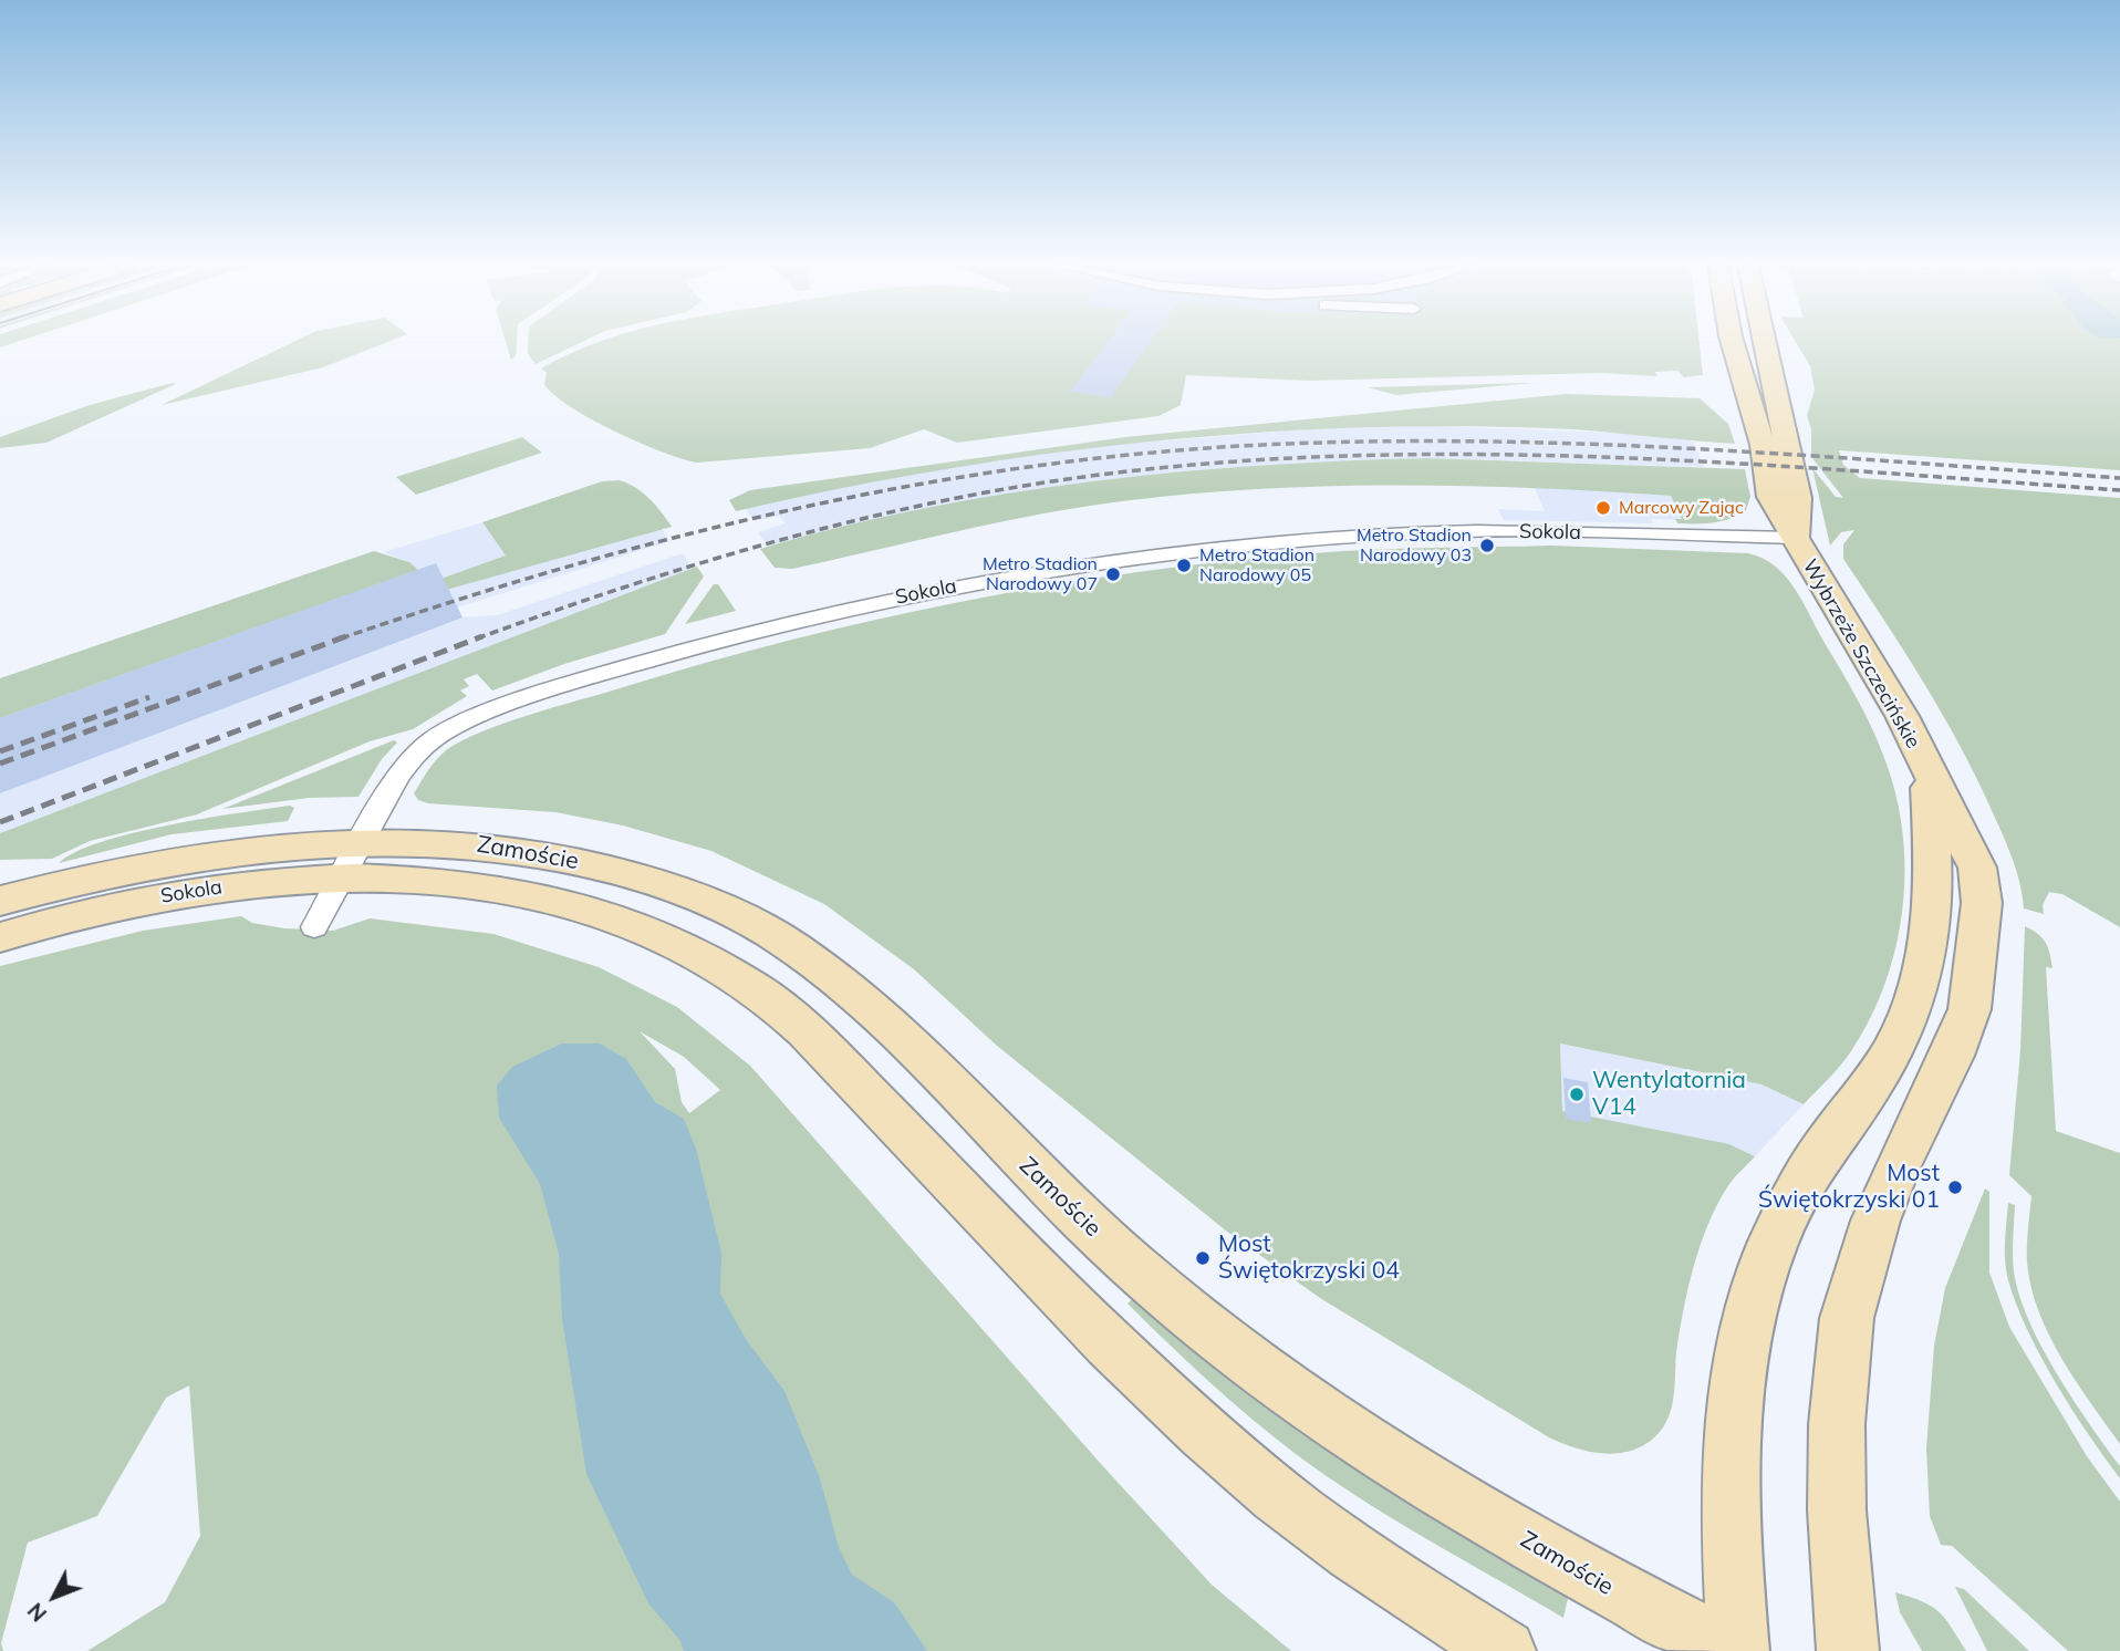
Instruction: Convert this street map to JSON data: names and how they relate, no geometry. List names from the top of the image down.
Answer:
{
  "streets": {
    "main road": ["Sokola", "Wybrzeże Szczecińskie", "Zamoście"]
  },
  "crossings": [
    ["Sokola", "Wybrzeże Szczecińskie"],
    ["Sokola", "Zamoście"]
  ],
  "places": [
    "Marcowy Zając",
    "Metro Stadion Narodowy 03",
    "Metro Stadion Narodowy 05",
    "Metro Stadion Narodowy 07",
    "Wentylatornia V14",
    "Most Świętokrzyski 01",
    "Most Świętokrzyski 04"
  ],
  "north": "bottom left"
}
